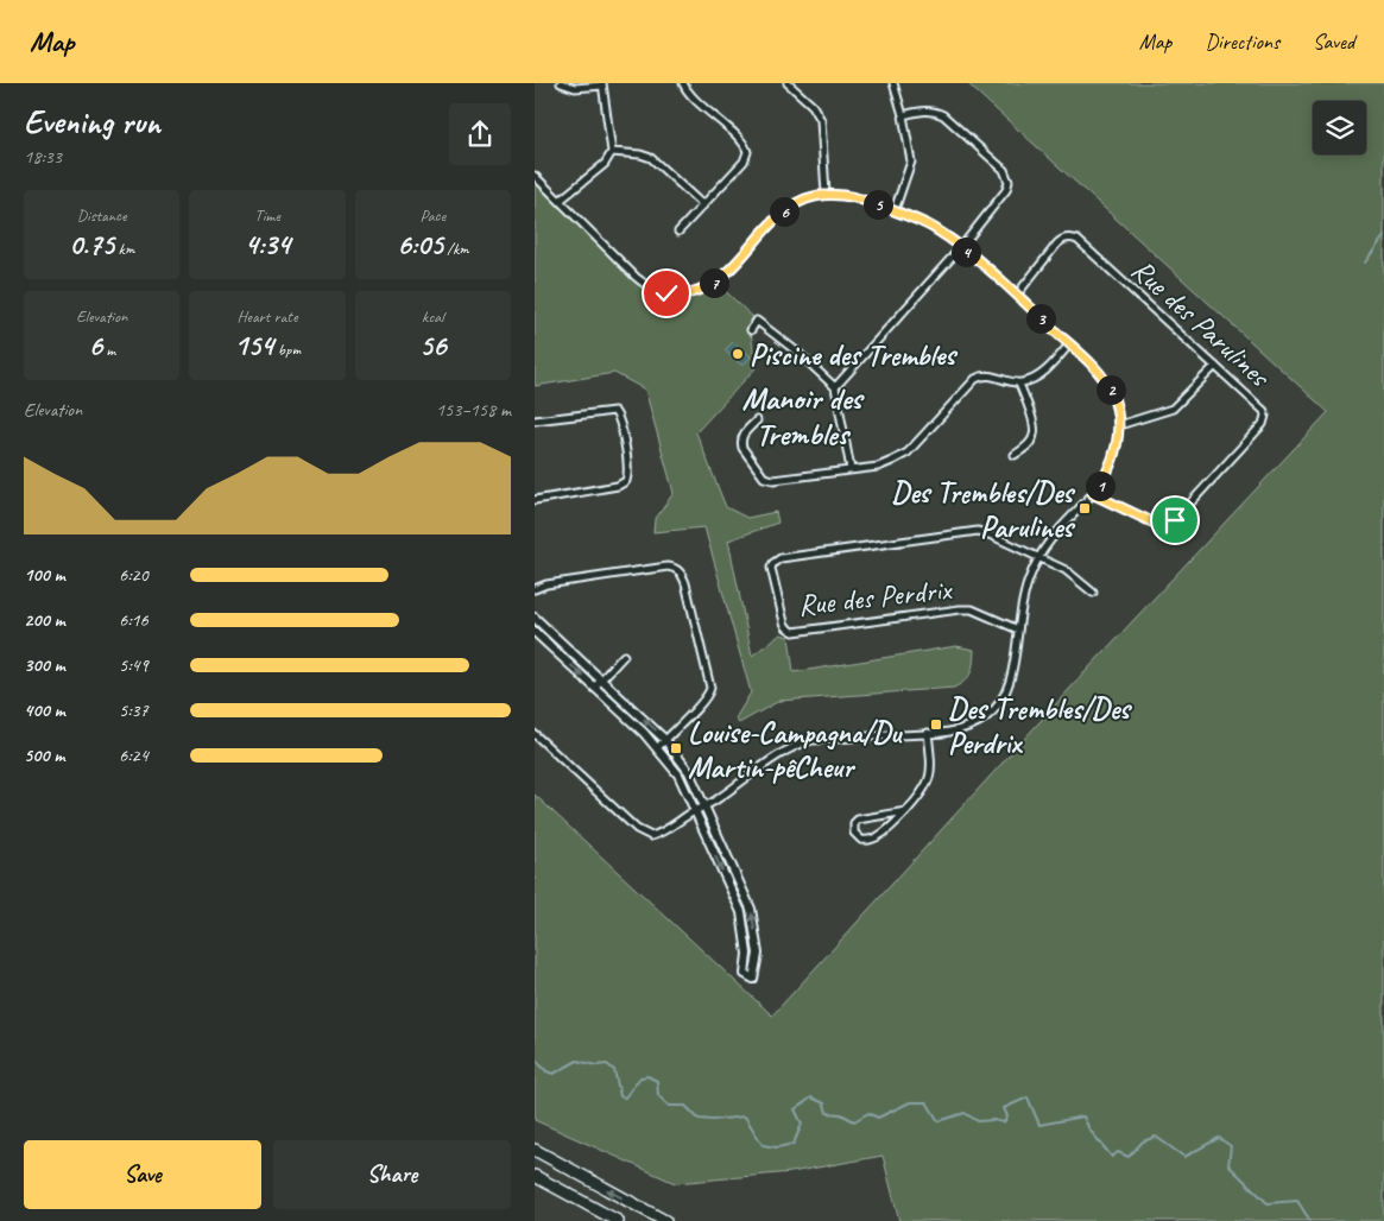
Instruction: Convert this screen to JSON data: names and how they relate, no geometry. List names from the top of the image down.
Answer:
{
  "streets": {
    "street": ["Rue des Parulines", "Rue des Perdrix"]
  },
  "districts": ["Manoir des Trembles"],
  "places": {
    "other": ["Piscine des Trembles"],
    "transit": ["Des Trembles/Des Parulines", "Des Trembles/Des Perdrix", "Louise-Campagna/Du Martin-pêCheur"]
  },
  "page": {
    "header": "Map",
    "nav": ["Map", "Directions", "Saved"],
    "heading": ["Evening run", "18:33"],
    "stats": [
      ["Distance", "0.75 km"],
      ["Time", "4:34"],
      ["Pace", "6:05 /km"],
      ["Elevation", "6 m"],
      ["Heart rate", "154 bpm"],
      ["kcal", "56"]
    ],
    "pins": [
      "5",
      "6",
      "4",
      "7",
      "3",
      "2",
      "1"
    ],
    "chart": ["Elevation", "153–158 m"],
    "list": [
      {
        "name": "100 m",
        "note": "6:20"
      },
      {
        "name": "200 m",
        "note": "6:16"
      },
      {
        "name": "300 m",
        "note": "5:49"
      },
      {
        "name": "400 m",
        "note": "5:37"
      },
      {
        "name": "500 m",
        "note": "6:24"
      }
    ],
    "buttons": ["Save", "Share"]
  }
}
